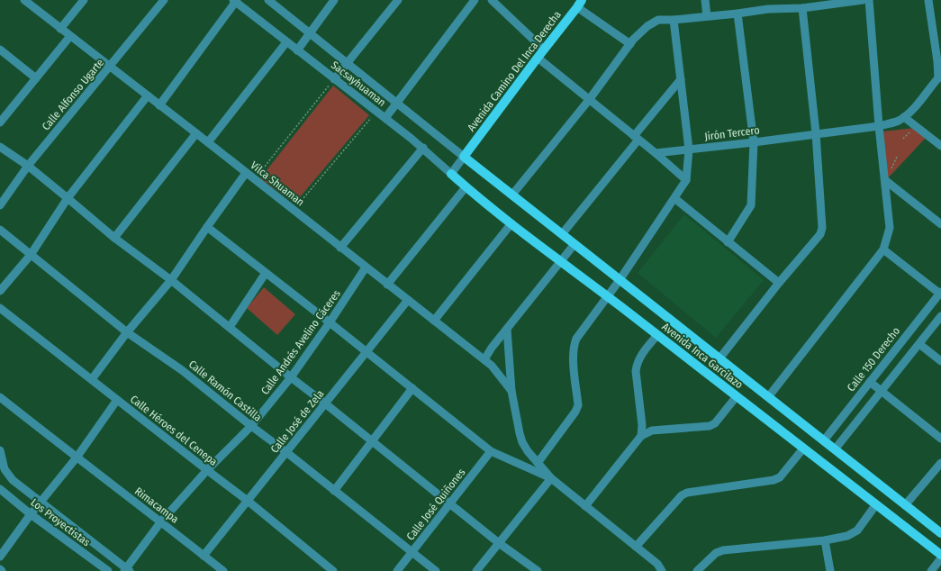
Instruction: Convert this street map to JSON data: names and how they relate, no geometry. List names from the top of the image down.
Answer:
{
  "streets": {
    "main road": ["Avenida Camino Del Inca Derecha", "Avenida Inca Garcilazo"],
    "street": [
      "Sacsayhuaman",
      "Calle Alfonso Ugarte",
      "Jirón Tercero",
      "Vilca Shuaman",
      "Calle Andrés Avelino Cáceres",
      "Calle 150 Derecho",
      "Calle Ramón Castilla",
      "Calle José de Zela",
      "Calle Héroes del Cenepa",
      "Calle José Quiñones",
      "Rimacampa",
      "Los Proyectistas"
    ]
  },
  "crossings": [
    ["Avenida Camino Del Inca Derecha", "Avenida Inca Garcilazo"],
    ["Sacsayhuaman", "Avenida Inca Garcilazo"],
    ["Calle Alfonso Ugarte", "Vilca Shuaman"],
    ["Vilca Shuaman", "Calle Andrés Avelino Cáceres"],
    ["Vilca Shuaman", "Calle José de Zela"],
    ["Calle Andrés Avelino Cáceres", "Calle Ramón Castilla"],
    ["Calle Andrés Avelino Cáceres", "Calle Héroes del Cenepa"],
    ["Calle Andrés Avelino Cáceres", "Rimacampa"],
    ["Avenida Inca Garcilazo", "Calle 150 Derecho"],
    ["Calle Ramón Castilla", "Calle José de Zela"],
    ["Calle Ramón Castilla", "Calle José Quiñones"],
    ["Calle José de Zela", "Calle Héroes del Cenepa"],
    ["Calle José de Zela", "Rimacampa"]
  ]
}
